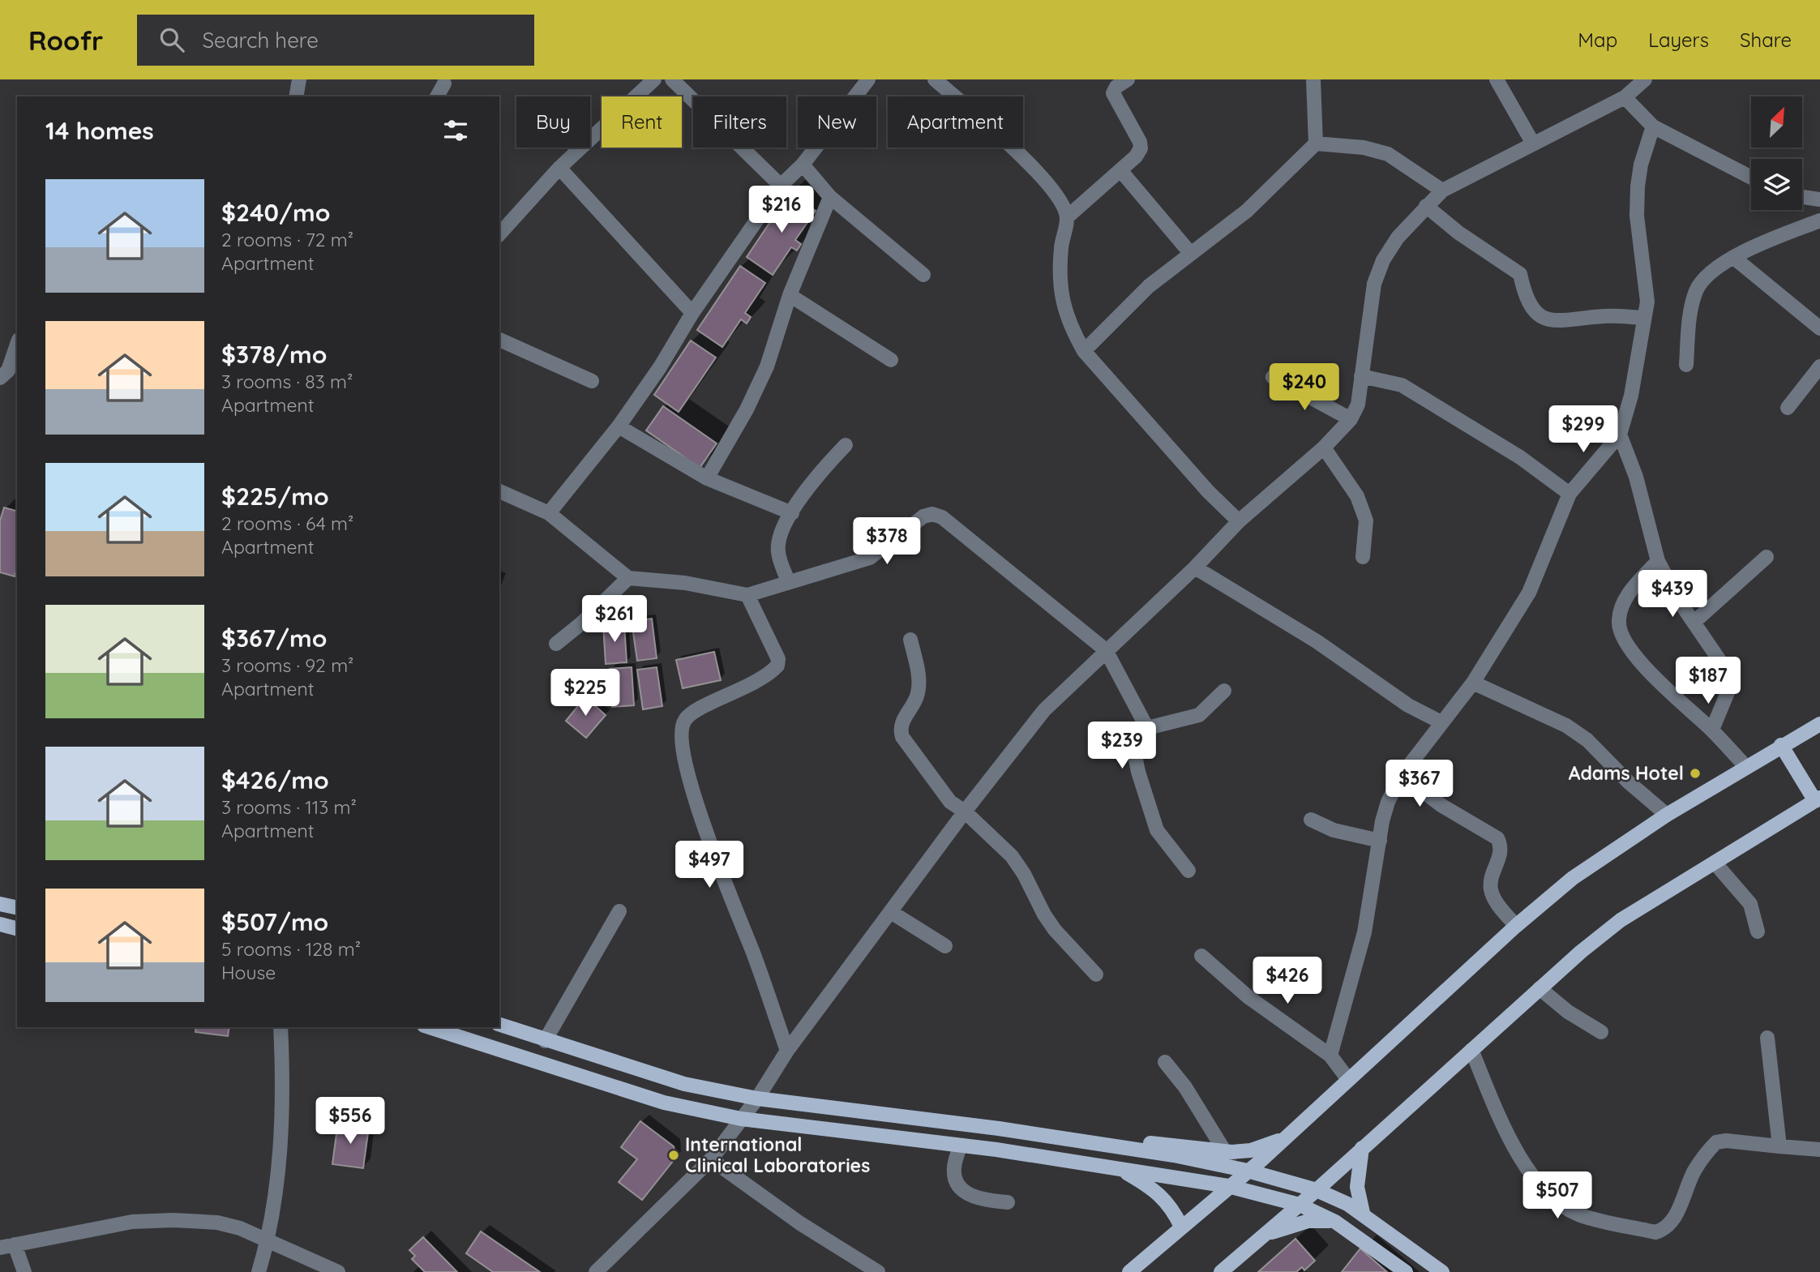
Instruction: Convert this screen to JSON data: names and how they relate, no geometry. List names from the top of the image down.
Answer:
{
  "places": ["Adams Hotel", "International Clinical Laboratories"],
  "north": "top right",
  "page": {
    "header": "Roofr",
    "search": "Search here",
    "nav": ["Map", "Layers", "Share"],
    "chip": [
      "Buy",
      "Rent",
      "Filters",
      "New",
      "Apartment"
    ],
    "heading": "14 homes",
    "list": [
      {
        "name": "$240/mo",
        "note": "2 rooms · 72 m² · Apartment"
      },
      {
        "name": "$378/mo",
        "note": "3 rooms · 83 m² · Apartment"
      },
      {
        "name": "$225/mo",
        "note": "2 rooms · 64 m² · Apartment"
      },
      {
        "name": "$367/mo",
        "note": "3 rooms · 92 m² · Apartment"
      },
      {
        "name": "$426/mo",
        "note": "3 rooms · 113 m² · Apartment"
      },
      {
        "name": "$507/mo",
        "note": "5 rooms · 128 m² · House"
      }
    ],
    "price": [
      "$216",
      "$240",
      "$299",
      "$378",
      "$439",
      "$261",
      "$187",
      "$225",
      "$239",
      "$367",
      "$497",
      "$426",
      "$556",
      "$507"
    ]
  }
}
